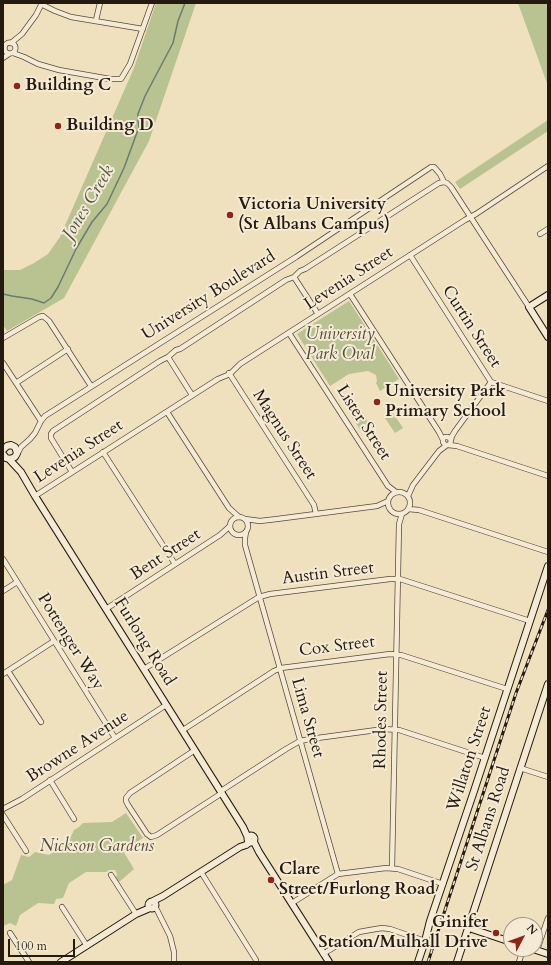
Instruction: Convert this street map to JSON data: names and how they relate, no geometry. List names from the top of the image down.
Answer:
{
  "streets": {
    "main road": ["Furlong Road", "Willaton Street", "St Albans Road"],
    "street": [
      "Levenia Street",
      "University Boulevard",
      "Curtin Street",
      "Lister Street",
      "Magnus Street",
      "Bent Street",
      "Austin Street",
      "Pottenger Way",
      "Cox Street",
      "Lima Street",
      "Rhodes Street",
      "Browne Avenue"
    ]
  },
  "crossings": [
    ["Levenia Street", "Curtin Street"],
    ["Levenia Street", "Lister Street"],
    ["Levenia Street", "Magnus Street"],
    ["Levenia Street", "Furlong Road"],
    ["University Boulevard", "Furlong Road"],
    ["Lister Street", "Rhodes Street"],
    ["Bent Street", "Furlong Road"],
    ["Bent Street", "Lima Street"],
    ["Austin Street", "Furlong Road"],
    ["Austin Street", "Lima Street"],
    ["Austin Street", "Rhodes Street"],
    ["Austin Street", "Willaton Street"],
    ["Pottenger Way", "Browne Avenue"],
    ["Furlong Road", "Cox Street"],
    ["Furlong Road", "Browne Avenue"],
    ["Cox Street", "Lima Street"],
    ["Cox Street", "Rhodes Street"],
    ["Cox Street", "Willaton Street"]
  ],
  "water": ["Jones Creek"],
  "parks": ["University Park Oval", "Nickson Gardens"],
  "places": [
    "Building C",
    "Building D",
    "Victoria University (St Albans Campus)",
    "University Park Primary School",
    "Clare Street/Furlong Road",
    "Ginifer Station/Mulhall Drive"
  ],
  "scale_bar": "100 m",
  "north": "top right"
}
